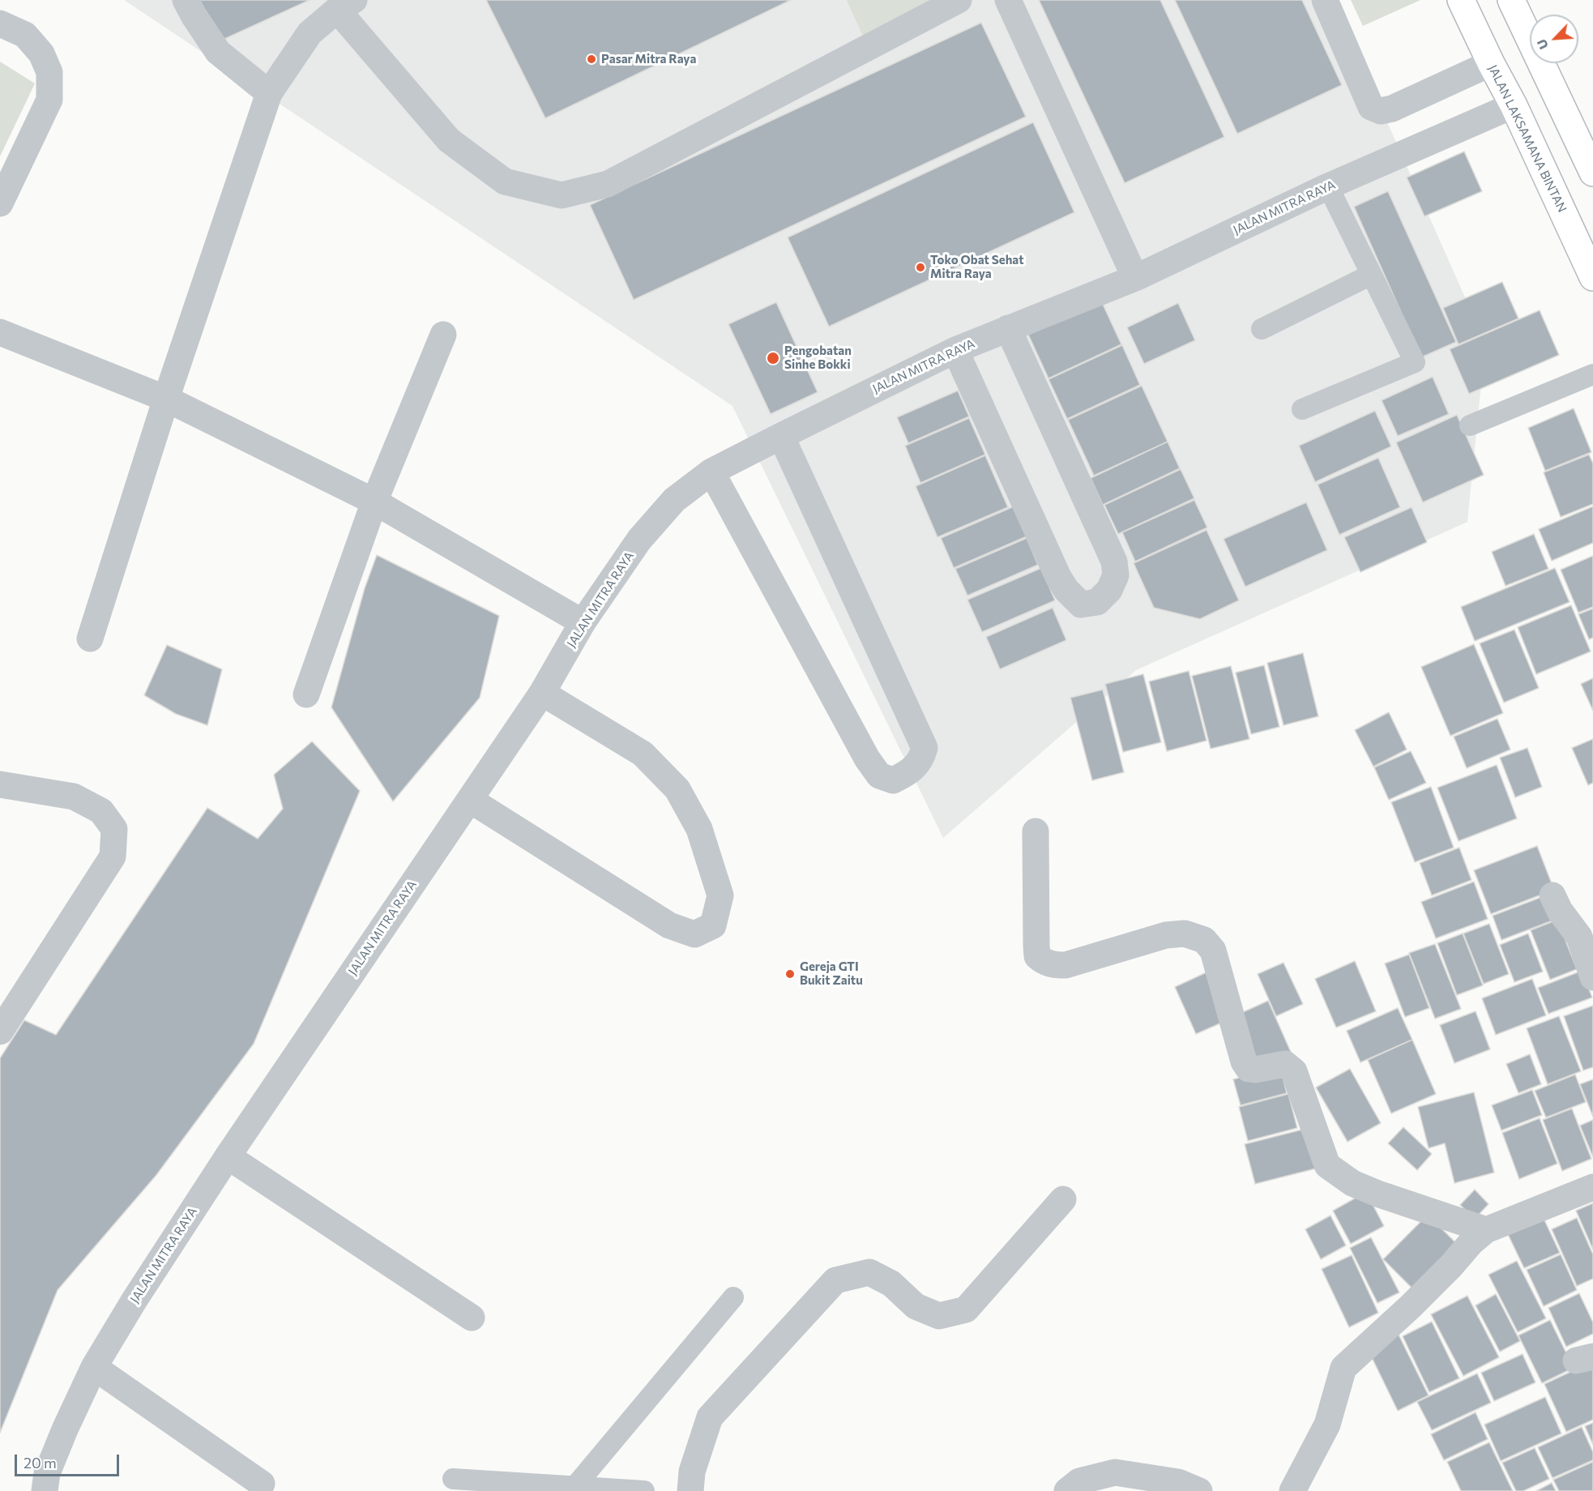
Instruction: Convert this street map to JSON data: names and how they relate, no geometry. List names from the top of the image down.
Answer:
{
  "streets": {
    "main road": ["JALAN LAKSAMANA BINTAN"],
    "street": ["JALAN MITRA RAYA"]
  },
  "crossings": [
    ["JALAN LAKSAMANA BINTAN", "JALAN MITRA RAYA"]
  ],
  "places": [
    "Pasar Mitra Raya",
    "Toko Obat Sehat Mitra Raya",
    "Pengobatan Sinhe Bokki",
    "Gereja GTI Bukit Zaitu"
  ],
  "scale_bar": "20 m",
  "north": "bottom left"
}
